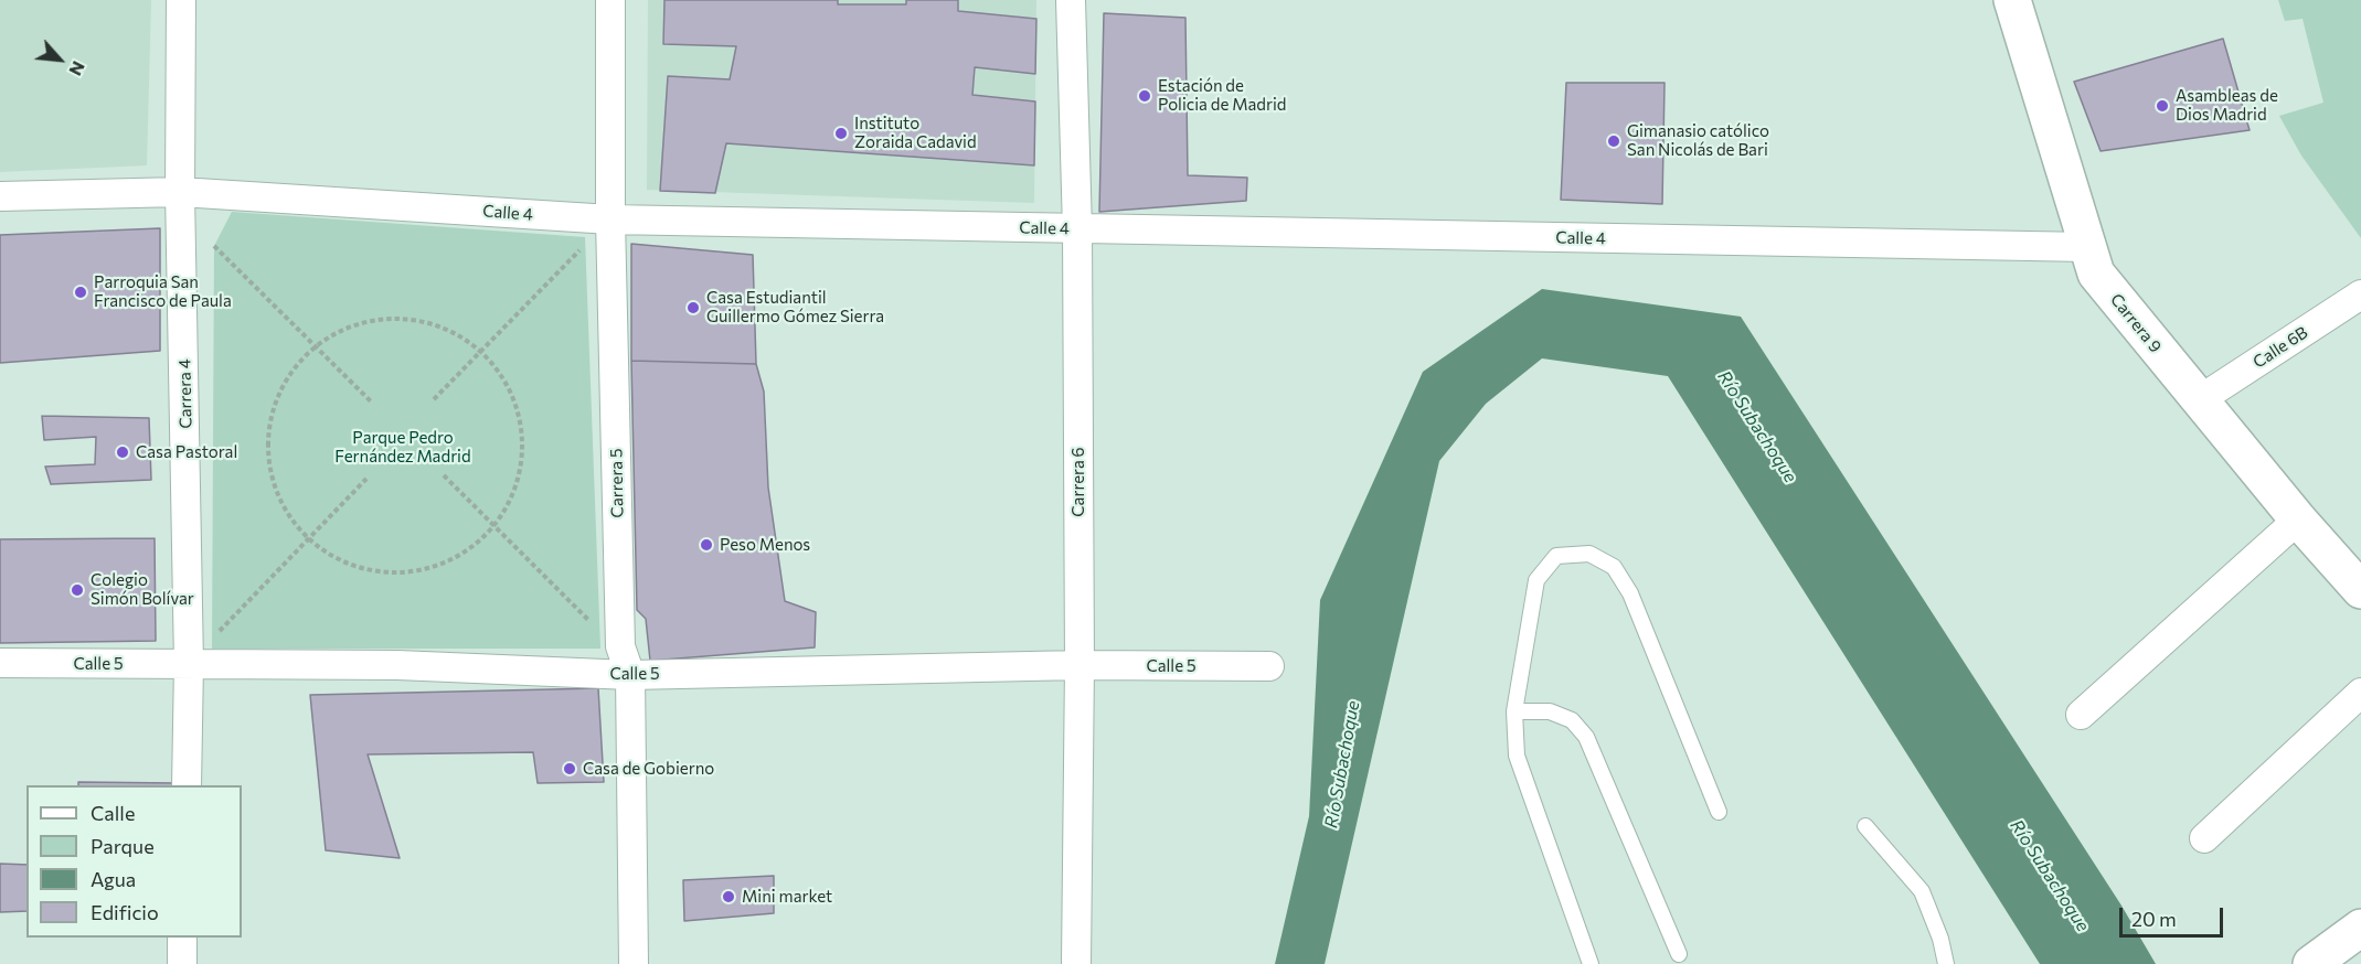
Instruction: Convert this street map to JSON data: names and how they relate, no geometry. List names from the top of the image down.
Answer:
{
  "streets": {
    "street": [
      "Calle 4",
      "Carrera 9",
      "Calle 6B",
      "Carrera 4",
      "Carrera 6",
      "Carrera 5",
      "Calle 5"
    ]
  },
  "crossings": [
    ["Calle 4", "Carrera 9"],
    ["Calle 4", "Carrera 4"],
    ["Calle 4", "Carrera 6"],
    ["Calle 4", "Carrera 5"],
    ["Carrera 9", "Calle 6B"],
    ["Carrera 4", "Calle 5"],
    ["Carrera 6", "Calle 5"],
    ["Carrera 5", "Calle 5"]
  ],
  "water": ["Río Subachoque"],
  "parks": ["Parque Pedro Fernández Madrid"],
  "places": [
    "Estación de Policia de Madrid",
    "Asambleas de Dios Madrid",
    "Instituto Zoraida Cadavid",
    "Gimanasio católico San Nicolás de Bari",
    "Parroquia San Francisco de Paula",
    "Casa Estudiantil Guillermo Gómez Sierra",
    "Casa Pastoral",
    "Peso Menos",
    "Colegio Simón Bolívar",
    "Casa de Gobierno",
    "Mini market"
  ],
  "legend": [
    "Calle",
    "Parque",
    "Agua",
    "Edificio"
  ],
  "scale_bar": "20 m",
  "north": "bottom right"
}
